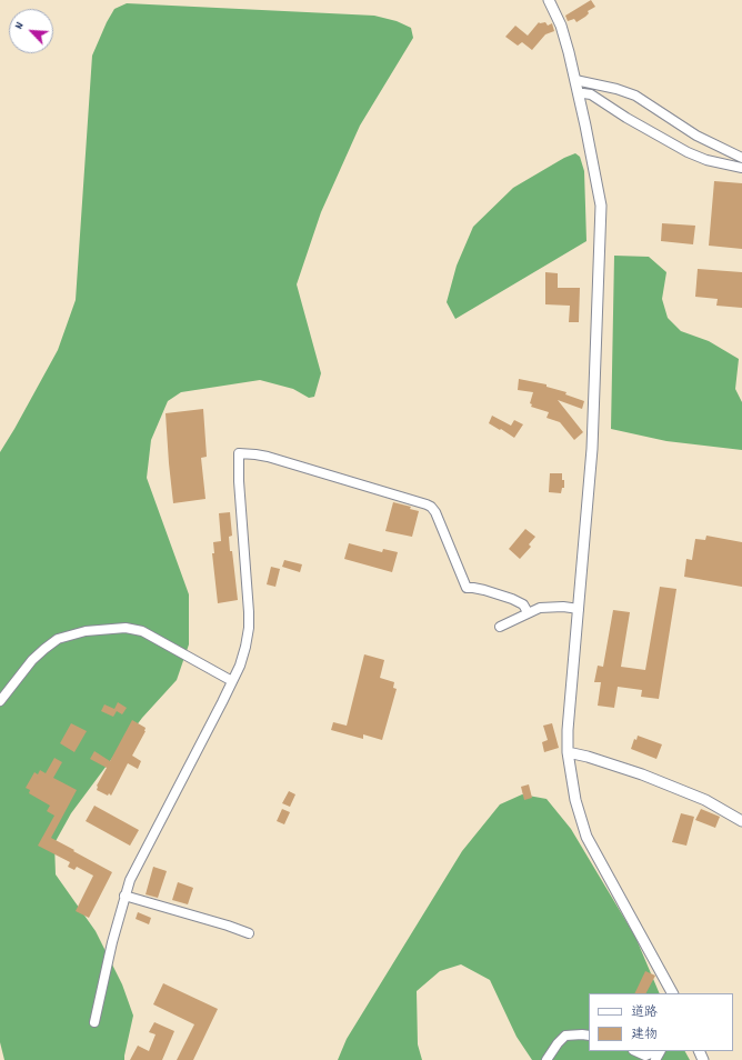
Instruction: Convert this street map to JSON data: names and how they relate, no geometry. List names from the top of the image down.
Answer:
{
  "legend": ["道路", "建物"],
  "north": "top left"
}
